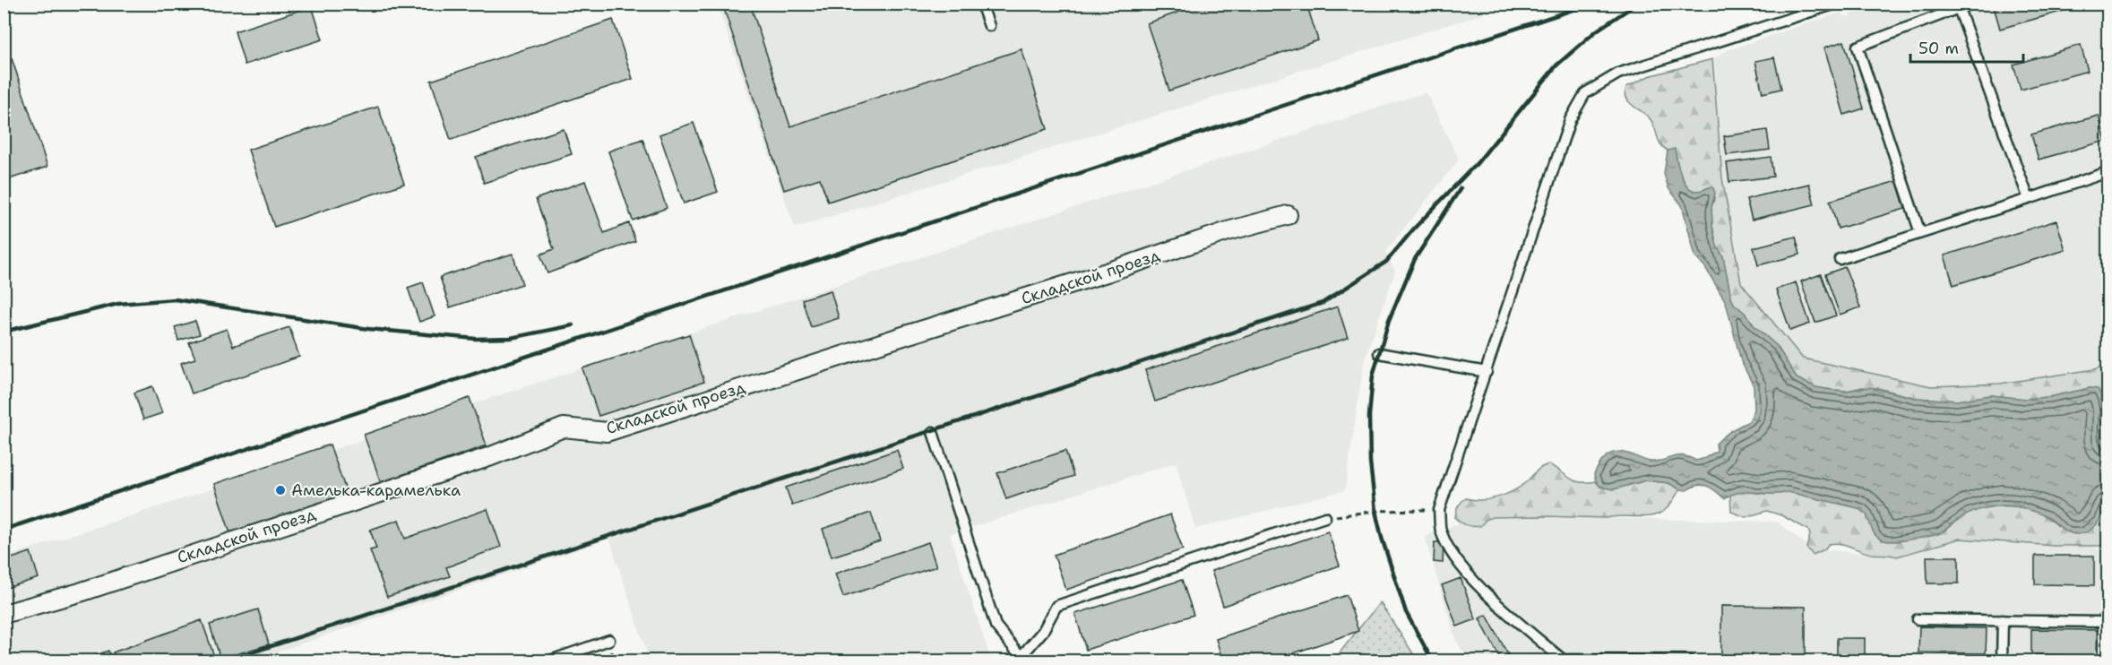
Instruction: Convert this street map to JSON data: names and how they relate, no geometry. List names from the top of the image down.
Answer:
{
  "streets": {
    "street": ["Складской проезд"]
  },
  "places": ["Амелька-карамелька"],
  "scale_bar": "50 m"
}
